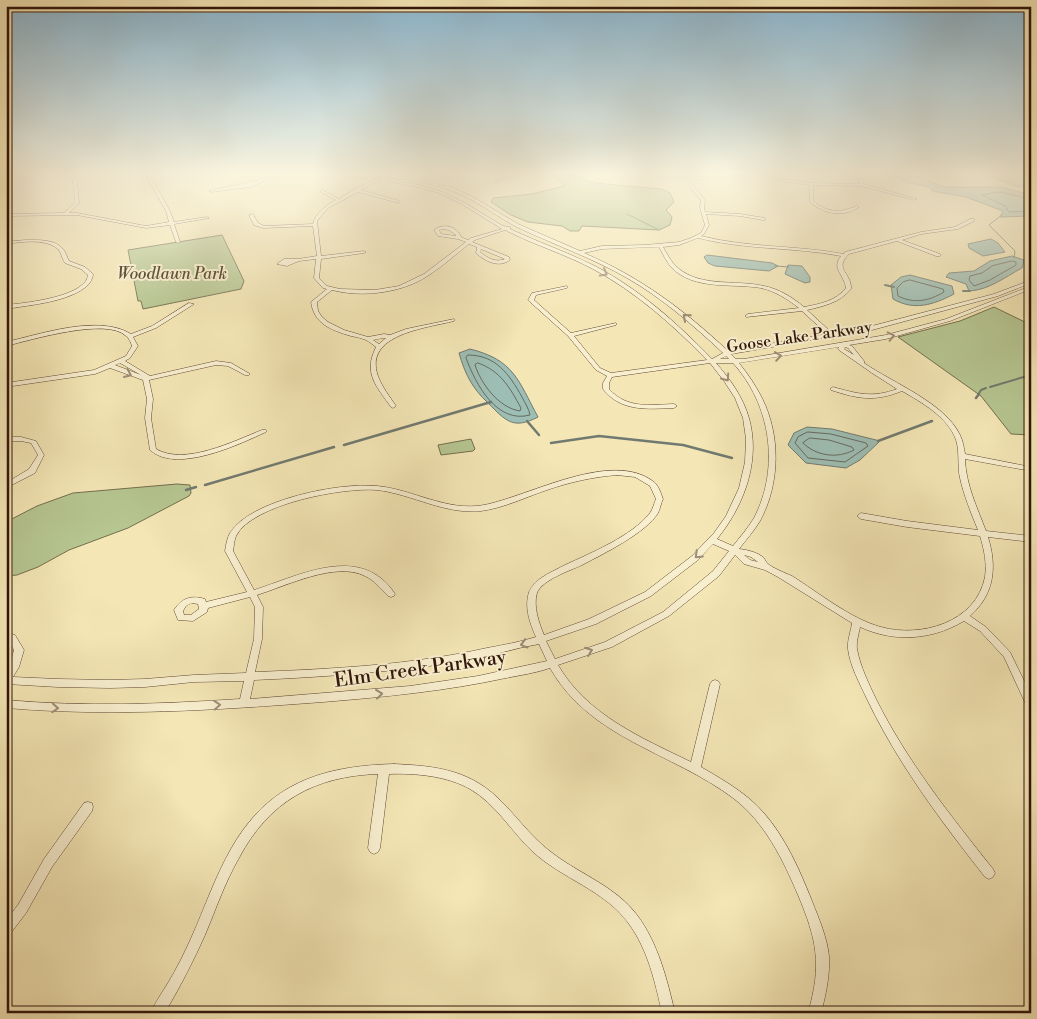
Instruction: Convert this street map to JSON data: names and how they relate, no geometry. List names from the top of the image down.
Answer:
{
  "streets": {
    "street": ["Goose Lake Parkway", "Elm Creek Parkway"]
  },
  "crossings": [
    ["Goose Lake Parkway", "Elm Creek Parkway"]
  ],
  "parks": ["Woodlawn Park"]
}
